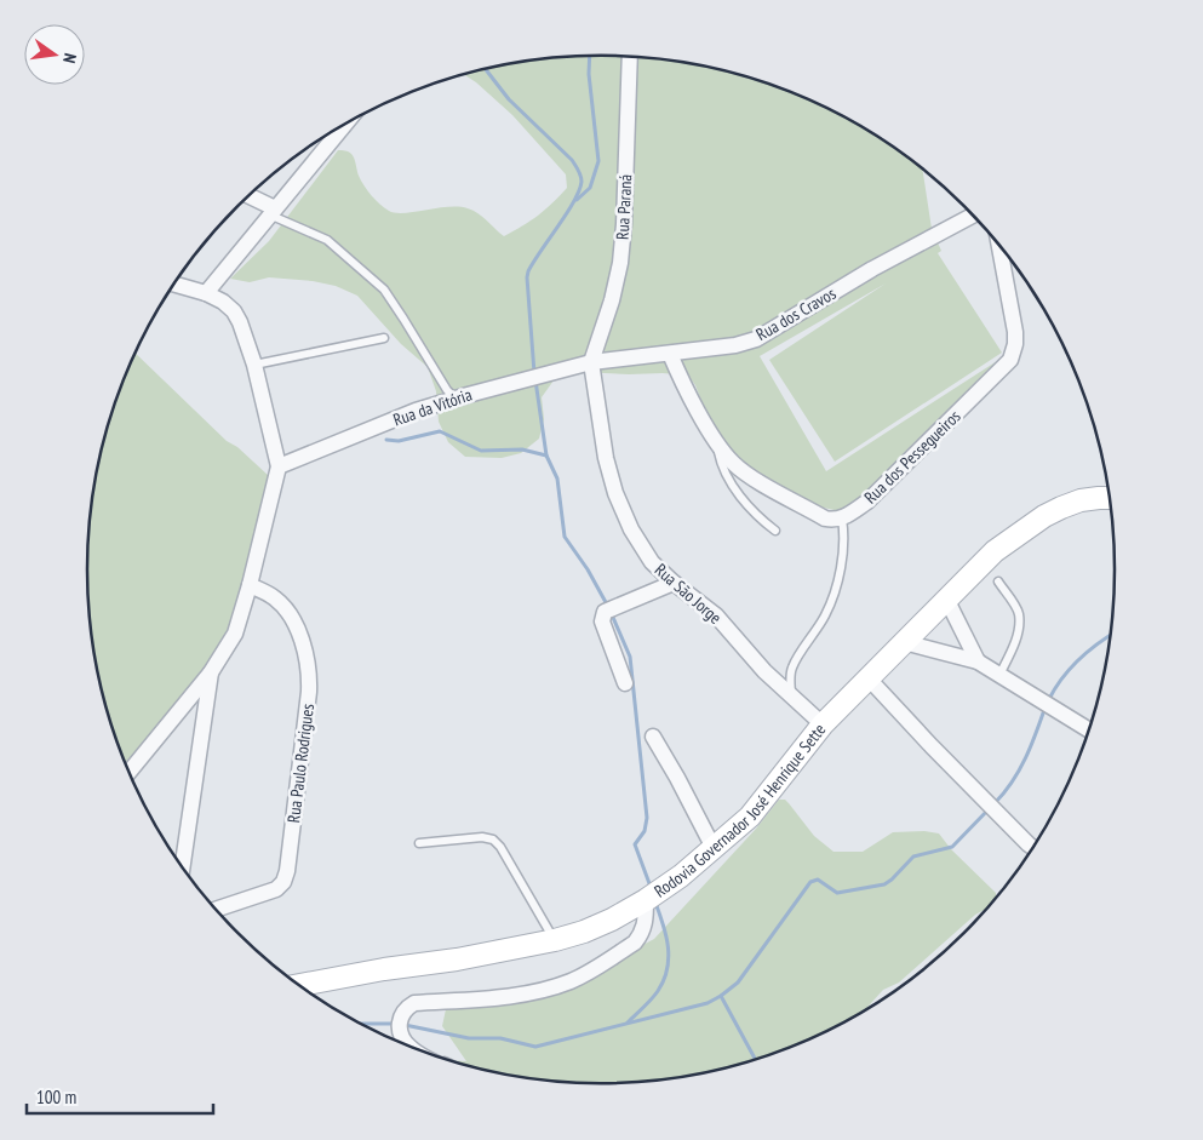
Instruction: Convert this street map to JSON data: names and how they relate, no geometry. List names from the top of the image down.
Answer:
{
  "streets": {
    "main road": ["Rodovia Governador José Henrique Sette"],
    "street": [
      "Rua Paraná",
      "Rua dos Cravos",
      "Rua da Vitória",
      "Rua dos Pessegueiros",
      "Rua São Jorge",
      "Rua Paulo Rodrigues"
    ]
  },
  "crossings": [
    ["Rua Paraná", "Rua dos Cravos"],
    ["Rua Paraná", "Rua da Vitória"],
    ["Rua Paraná", "Rua São Jorge"],
    ["Rua dos Cravos", "Rua da Vitória"],
    ["Rua dos Cravos", "Rua São Jorge"],
    ["Rua da Vitória", "Rua São Jorge"],
    ["Rua São Jorge", "Rodovia Governador José Henrique Sette"]
  ],
  "scale_bar": "100 m",
  "north": "right"
}
